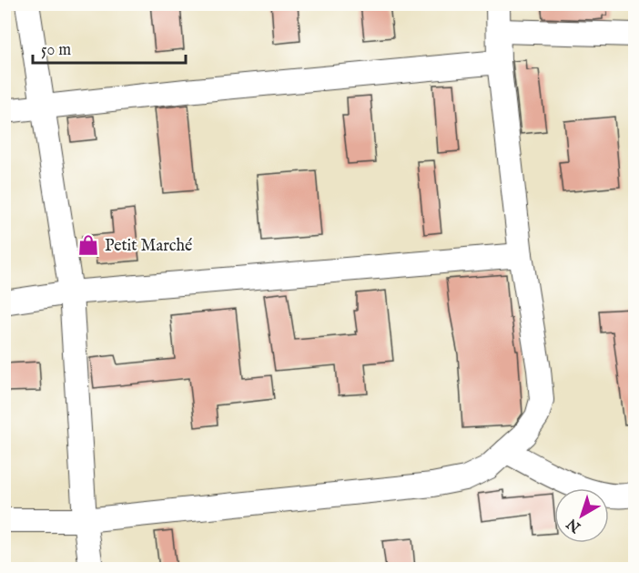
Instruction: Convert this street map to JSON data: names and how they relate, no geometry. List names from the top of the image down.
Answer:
{
  "places": {
    "shop": ["Petit Marché"]
  },
  "scale_bar": "50 m",
  "north": "bottom left"
}
